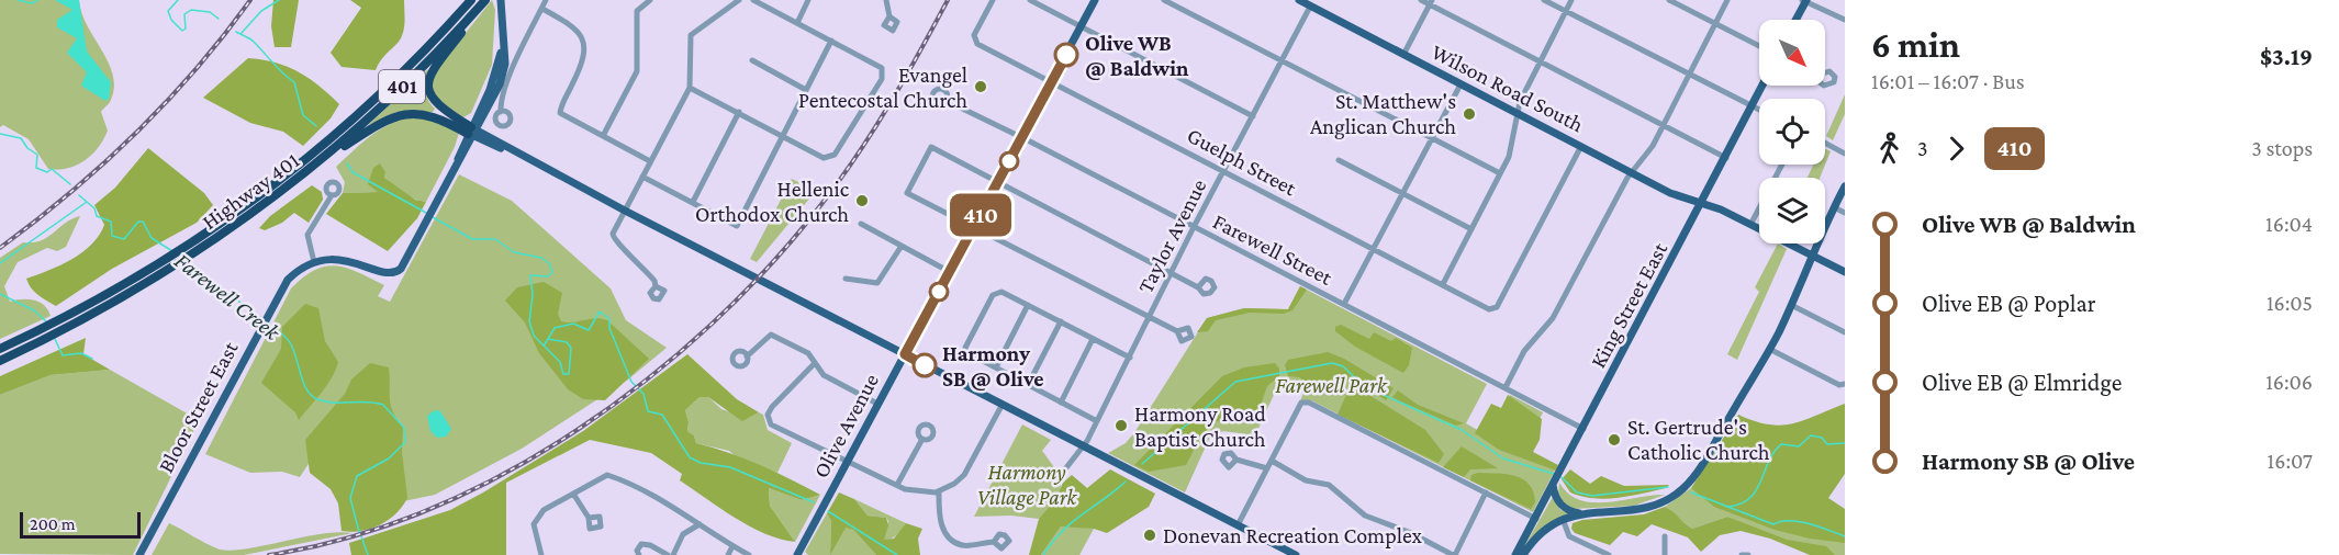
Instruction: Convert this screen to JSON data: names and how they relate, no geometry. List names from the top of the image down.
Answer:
{
  "streets": {
    "highway": ["401", "Highway 401"],
    "main road": [
      "Wilson Road South",
      "King Street East",
      "Bloor Street East",
      "Olive Avenue"
    ],
    "street": ["Guelph Street", "Taylor Avenue", "Farewell Street"]
  },
  "crossings": [
    ["Wilson Road South", "Guelph Street"],
    ["Wilson Road South", "Taylor Avenue"],
    ["Wilson Road South", "King Street East"],
    ["Guelph Street", "Taylor Avenue"],
    ["Guelph Street", "Olive Avenue"],
    ["Taylor Avenue", "Farewell Street"],
    ["Farewell Street", "King Street East"],
    ["Farewell Street", "Olive Avenue"]
  ],
  "water": ["Farewell Creek"],
  "parks": ["Farewell Park", "Harmony Village Park"],
  "places": [
    "Olive WB @ Baldwin",
    "Evangel Pentecostal Church",
    "St. Matthew's Anglican Church",
    "Hellenic Orthodox Church",
    "Harmony SB @ Olive",
    "Harmony Road Baptist Church",
    "St. Gertrude's Catholic Church",
    "Donevan Recreation Complex"
  ],
  "lines": ["bus line 410"],
  "scale_bar": "200 m",
  "north": "bottom right",
  "page": {
    "on_map": "410",
    "heading": ["6 min", "16:01 – 16:07 · Bus", "$3.19"],
    "legs": ["3", "410", "3 stops"],
    "list": [
      {
        "name": "Olive WB @ Baldwin",
        "value": "16:04"
      },
      {
        "name": "Olive EB @ Poplar",
        "value": "16:05"
      },
      {
        "name": "Olive EB @ Elmridge",
        "value": "16:06"
      },
      {
        "name": "Harmony SB @ Olive",
        "value": "16:07"
      }
    ],
    "scale": "200 m"
  }
}
